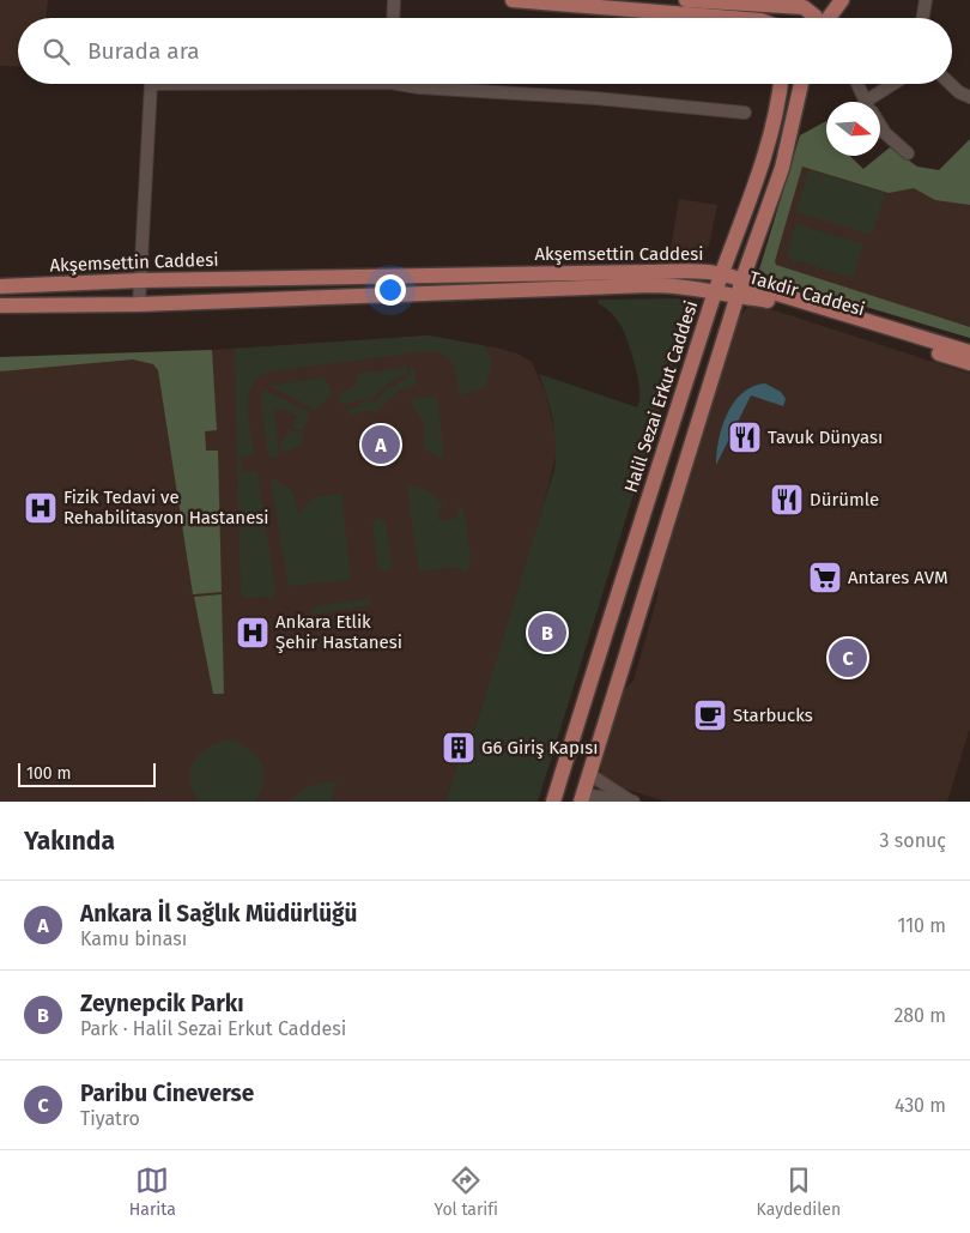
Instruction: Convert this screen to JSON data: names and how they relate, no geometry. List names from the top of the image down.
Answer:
{
  "streets": {
    "main road": ["Akşemsettin Caddesi", "Takdir Caddesi", "Halil Sezai Erkut Caddesi"]
  },
  "crossings": [
    ["Akşemsettin Caddesi", "Halil Sezai Erkut Caddesi"],
    ["Takdir Caddesi", "Halil Sezai Erkut Caddesi"]
  ],
  "places": {
    "restaurant": ["Tavuk Dünyası", "Dürümle"],
    "hospital": ["Fizik Tedavi ve Rehabilitasyon Hastanesi", "Ankara Etlik Şehir Hastanesi"],
    "supermarket": ["Antares AVM"],
    "cafe": ["Starbucks"],
    "building": ["G6 Giriş Kapısı"]
  },
  "scale_bar": "100 m",
  "north": "right",
  "page": {
    "search": "Burada ara",
    "pins": ["A", "B", "C"],
    "scale": "100 m",
    "heading": ["Yakında", "3 sonuç"],
    "list": [
      {
        "mark": "A",
        "name": "Ankara İl Sağlık Müdürlüğü",
        "note": "Kamu binası",
        "value": "110 m"
      },
      {
        "mark": "B",
        "name": "Zeynepcik Parkı",
        "note": "Park · Halil Sezai Erkut Caddesi",
        "value": "280 m"
      },
      {
        "mark": "C",
        "name": "Paribu Cineverse",
        "note": "Tiyatro",
        "value": "430 m"
      }
    ],
    "nav": ["Harita", "Yol tarifi", "Kaydedilen"]
  }
}
